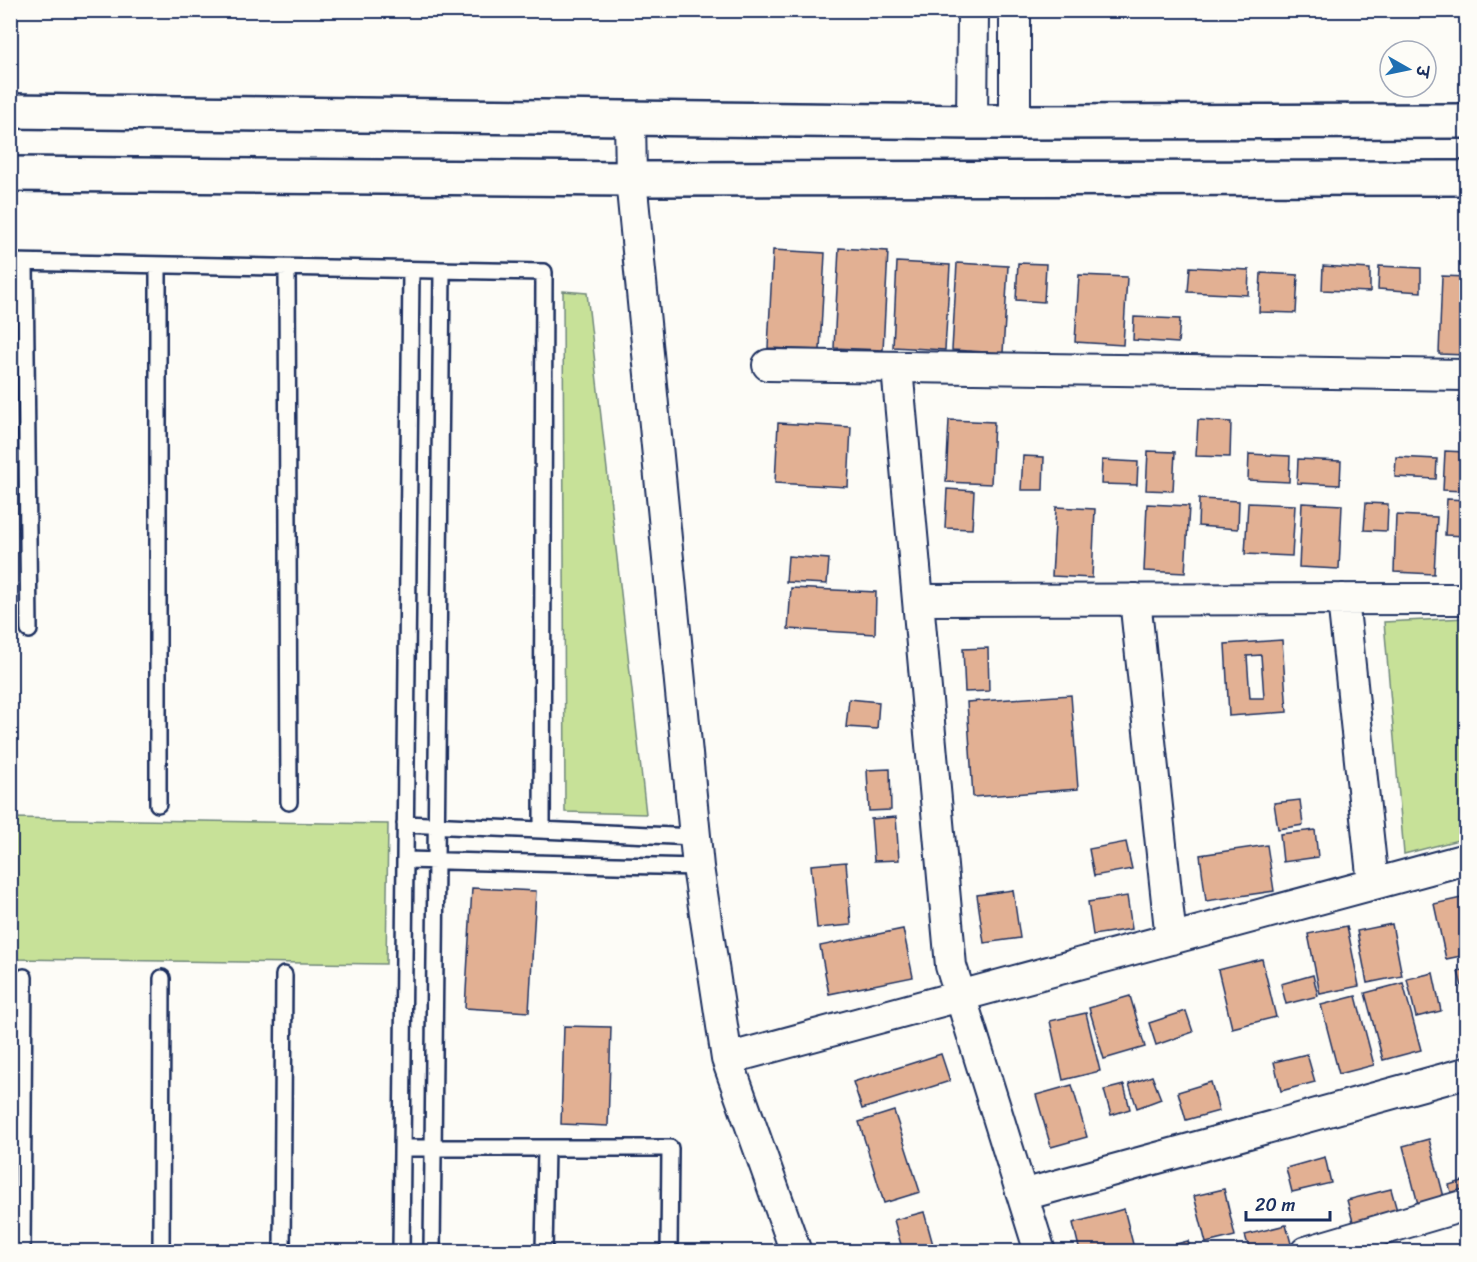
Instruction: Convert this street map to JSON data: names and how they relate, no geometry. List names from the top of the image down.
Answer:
{
  "scale_bar": "20 m",
  "north": "right"
}
